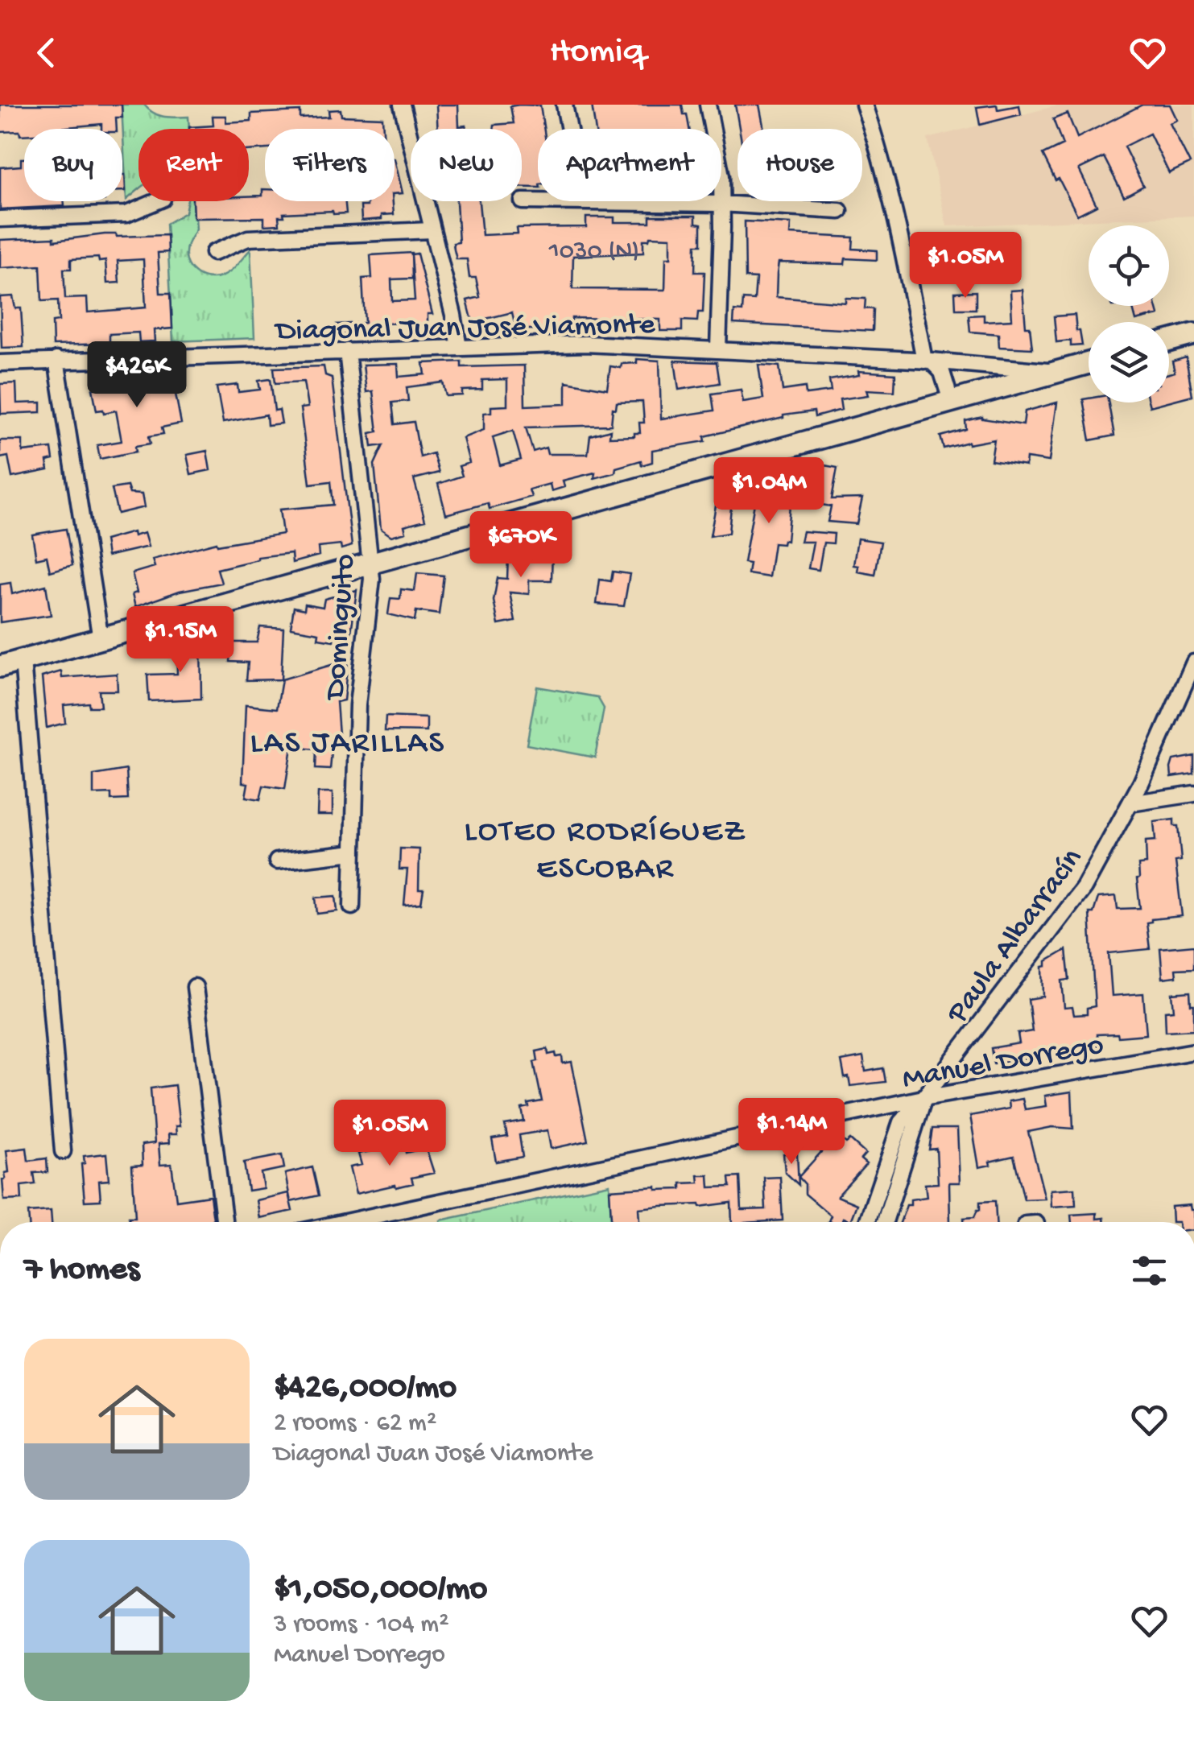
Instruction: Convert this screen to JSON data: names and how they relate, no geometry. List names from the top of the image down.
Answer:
{
  "streets": {
    "street": [
      "Diagonal Juan José Viamonte",
      "Dominguito",
      "Paula Albarracín",
      "Manuel Dorrego"
    ]
  },
  "crossings": [
    ["Diagonal Juan José Viamonte", "Dominguito"],
    ["Paula Albarracín", "Manuel Dorrego"]
  ],
  "districts": ["LAS JARILLAS", "LOTEO RODRÍGUEZ ESCOBAR"],
  "house_numbers": ["1030 (N)"],
  "page": {
    "header": "Homiq",
    "chip": [
      "Buy",
      "Rent",
      "Filters",
      "New",
      "Apartment",
      "House"
    ],
    "price": [
      "$1.05M",
      "$426K",
      "$1.04M",
      "$670K",
      "$1.15M",
      "$1.14M",
      "$1.05M"
    ],
    "heading": "7 homes",
    "list": [
      {
        "name": "$426,000/mo",
        "note": "2 rooms · 62 m² · Diagonal Juan José Viamonte"
      },
      {
        "name": "$1,050,000/mo",
        "note": "3 rooms · 104 m² · Manuel Dorrego"
      }
    ]
  }
}
